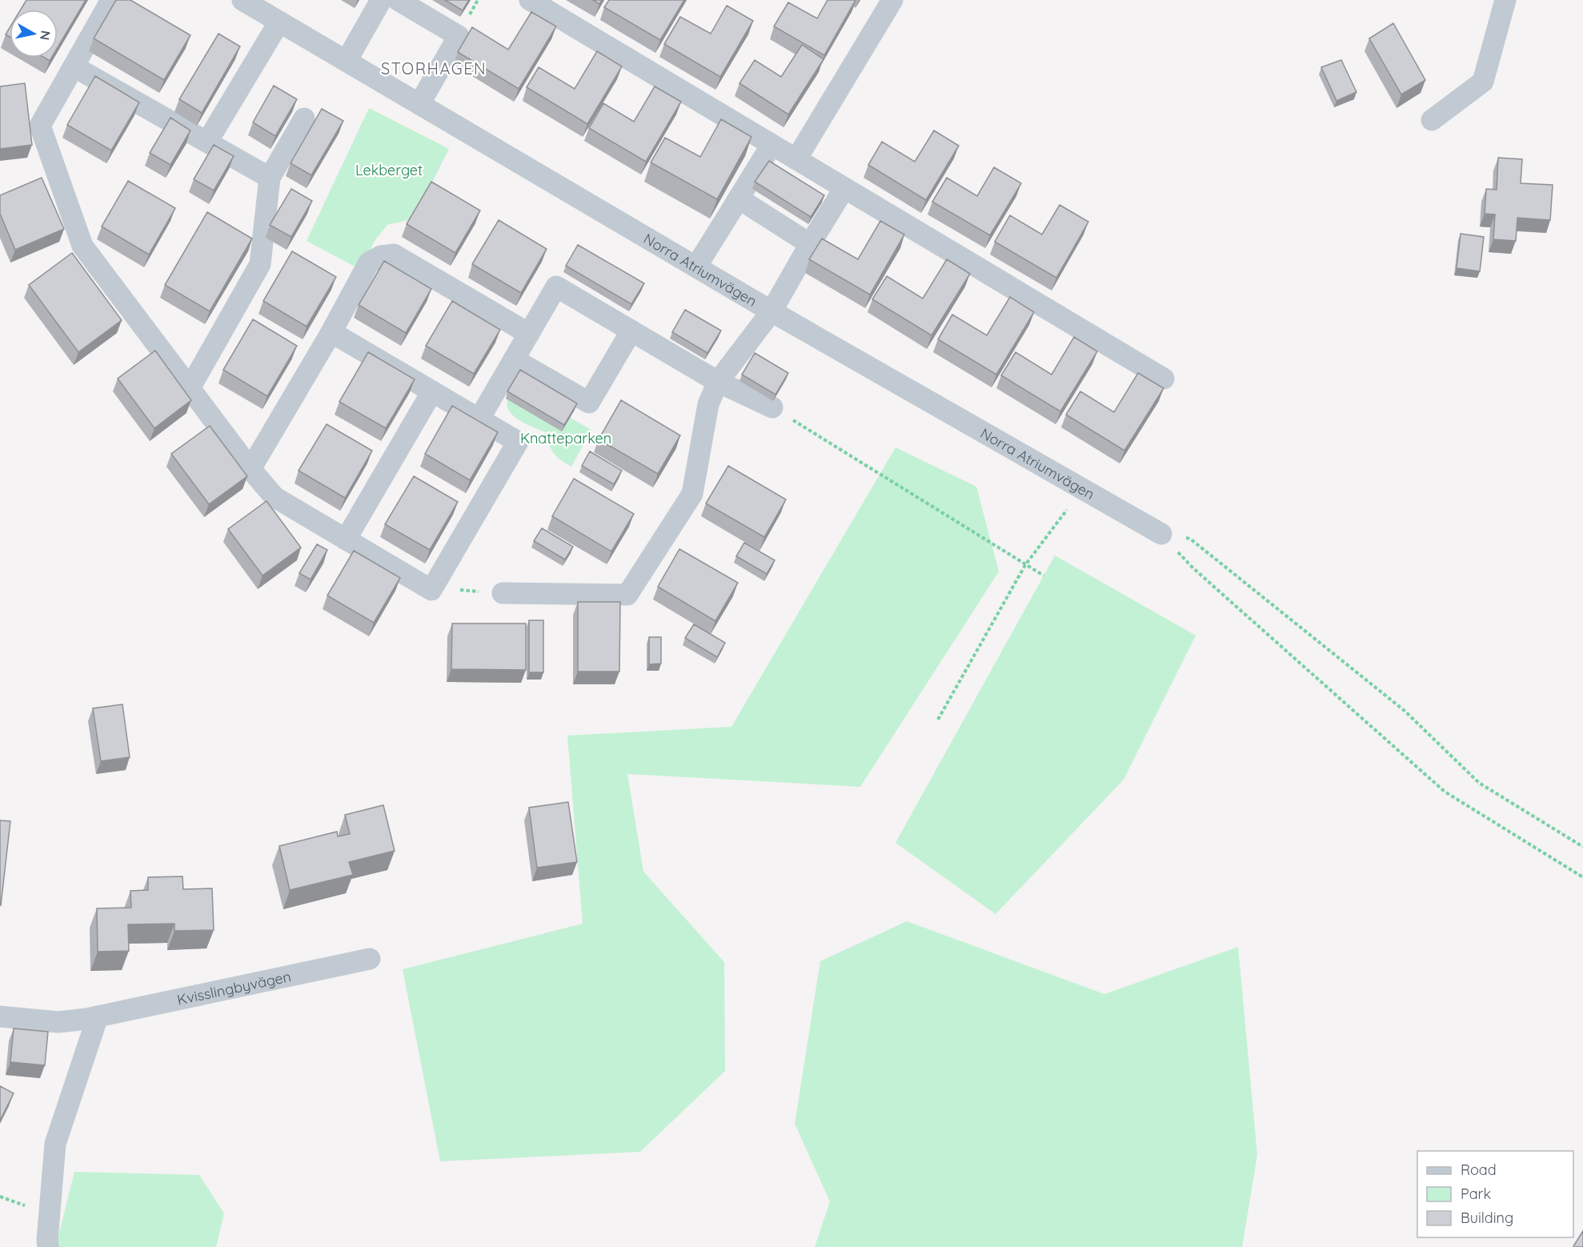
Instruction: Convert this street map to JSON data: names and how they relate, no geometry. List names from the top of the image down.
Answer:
{
  "streets": {
    "street": ["Norra Atriumvägen", "Kvisslingbyvägen"]
  },
  "districts": ["STORHAGEN"],
  "parks": ["Lekberget", "Knatteparken"],
  "legend": ["Road", "Park", "Building"],
  "north": "right"
}
